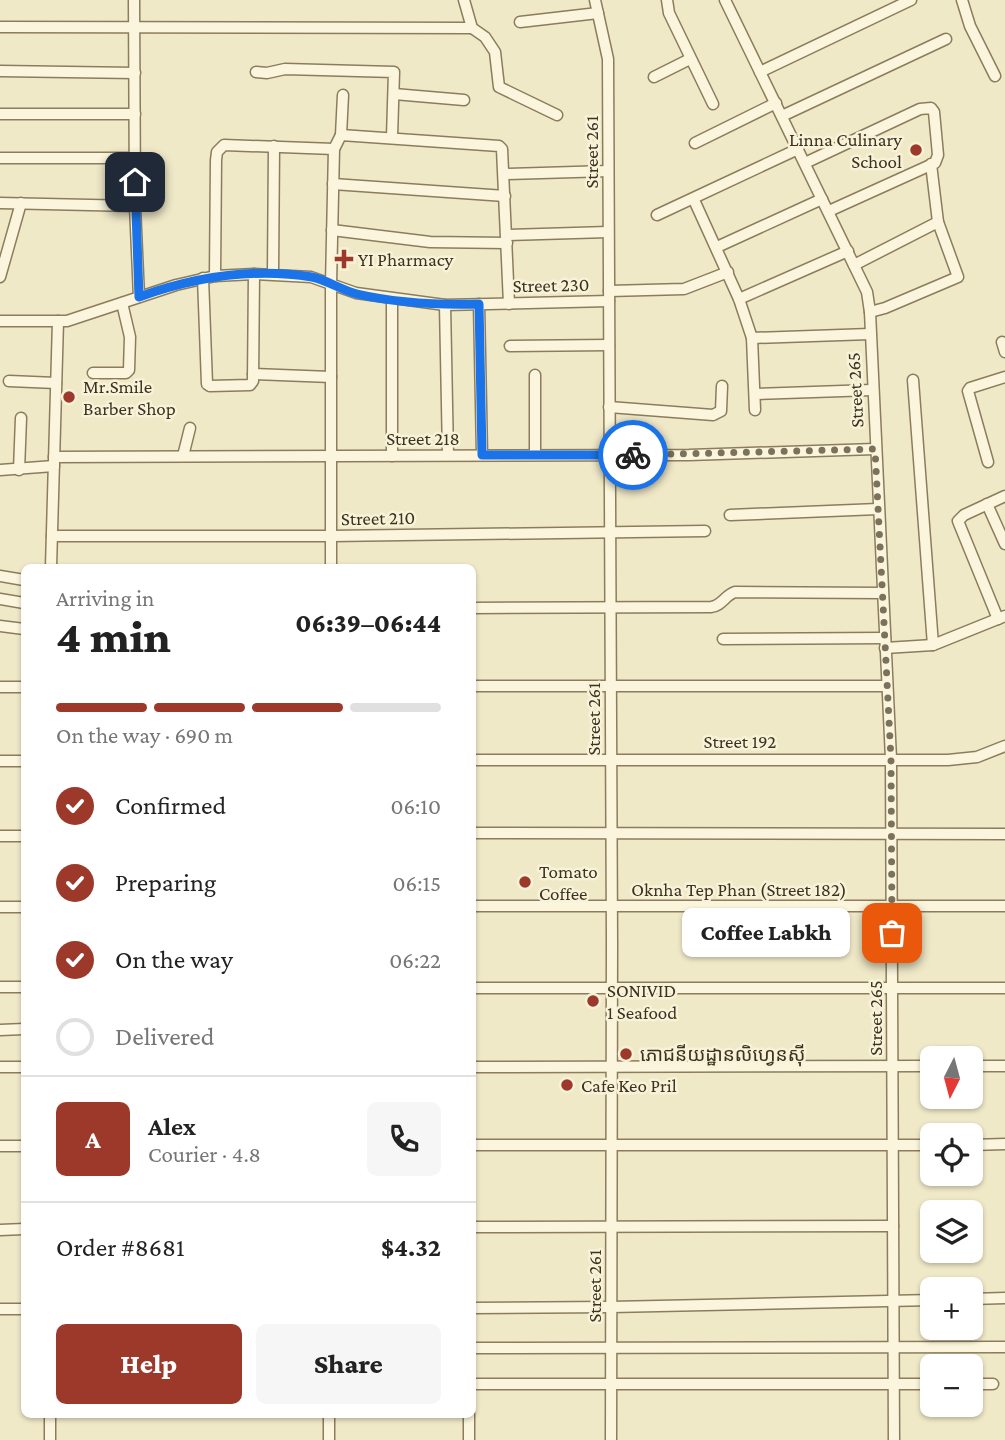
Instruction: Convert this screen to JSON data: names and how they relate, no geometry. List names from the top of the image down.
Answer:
{
  "streets": {
    "street": [
      "Street 261",
      "Street 230",
      "Street 265",
      "Street 218",
      "Street 210",
      "Street 192",
      "Oknha Tep Phan (Street 182)"
    ]
  },
  "crossings": [
    ["Street 261", "Street 230"],
    ["Street 261", "Street 218"],
    ["Street 261", "Street 210"],
    ["Street 261", "Street 192"],
    ["Street 261", "Oknha Tep Phan (Street 182)"],
    ["Street 265", "Street 218"],
    ["Street 265", "Street 192"],
    ["Street 265", "Oknha Tep Phan (Street 182)"]
  ],
  "places": {
    "other": [
      "Linna Culinary School",
      "Mr.Smile Barber Shop",
      "Tomato Coffee",
      "Coffee Labkh",
      "SONIVID 1 Seafood",
      "ភោជនីយដ្ឋានលិហ្វេនសុី",
      "Cafe Keo Pril"
    ],
    "health": ["YI Pharmacy"]
  },
  "north": "bottom",
  "page": {
    "heading": ["4 min", "Arriving in", "06:39–06:44"],
    "panel": [
      "Alex",
      "Courier · 4.8",
      "Order #8681",
      "$4.32"
    ],
    "bar": "On the way · 690 m",
    "list": [
      ["Confirmed", "06:10"],
      ["Preparing", "06:15"],
      ["On the way", "06:22"],
      "Delivered"
    ],
    "bubble": "Coffee Labkh",
    "map_buttons": ["+", "−"],
    "round": "A",
    "buttons": ["Help", "Share"]
  }
}
